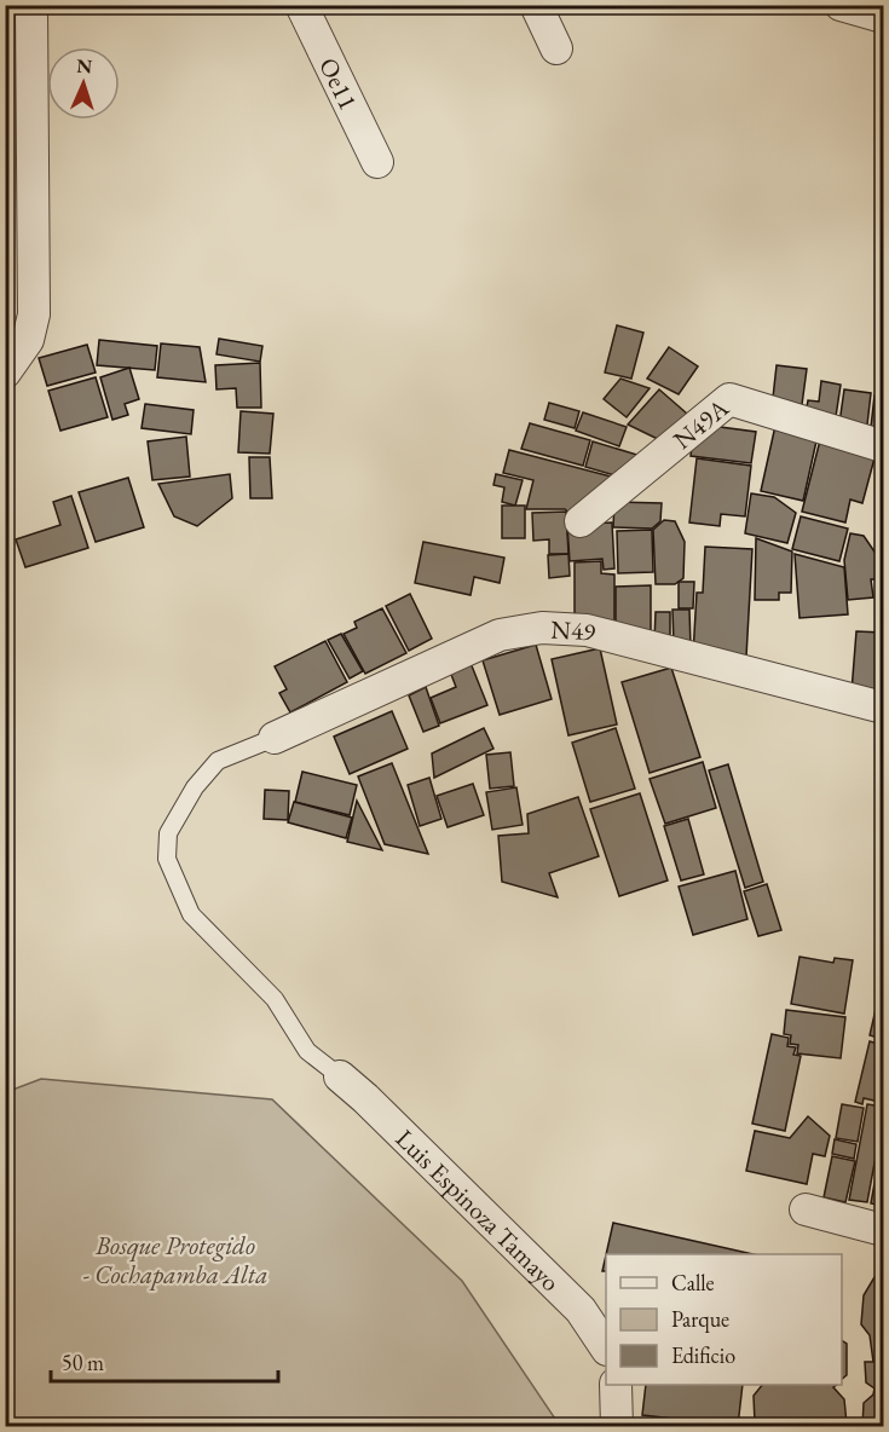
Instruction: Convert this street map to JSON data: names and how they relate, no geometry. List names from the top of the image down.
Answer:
{
  "streets": {
    "street": [
      "Oe11",
      "N49A",
      "N49",
      "Luis Espinoza Tamayo"
    ]
  },
  "parks": ["Bosque Protegido - Cochapamba Alta"],
  "legend": ["Calle", "Parque", "Edificio"],
  "scale_bar": "50 m",
  "north": "top"
}
